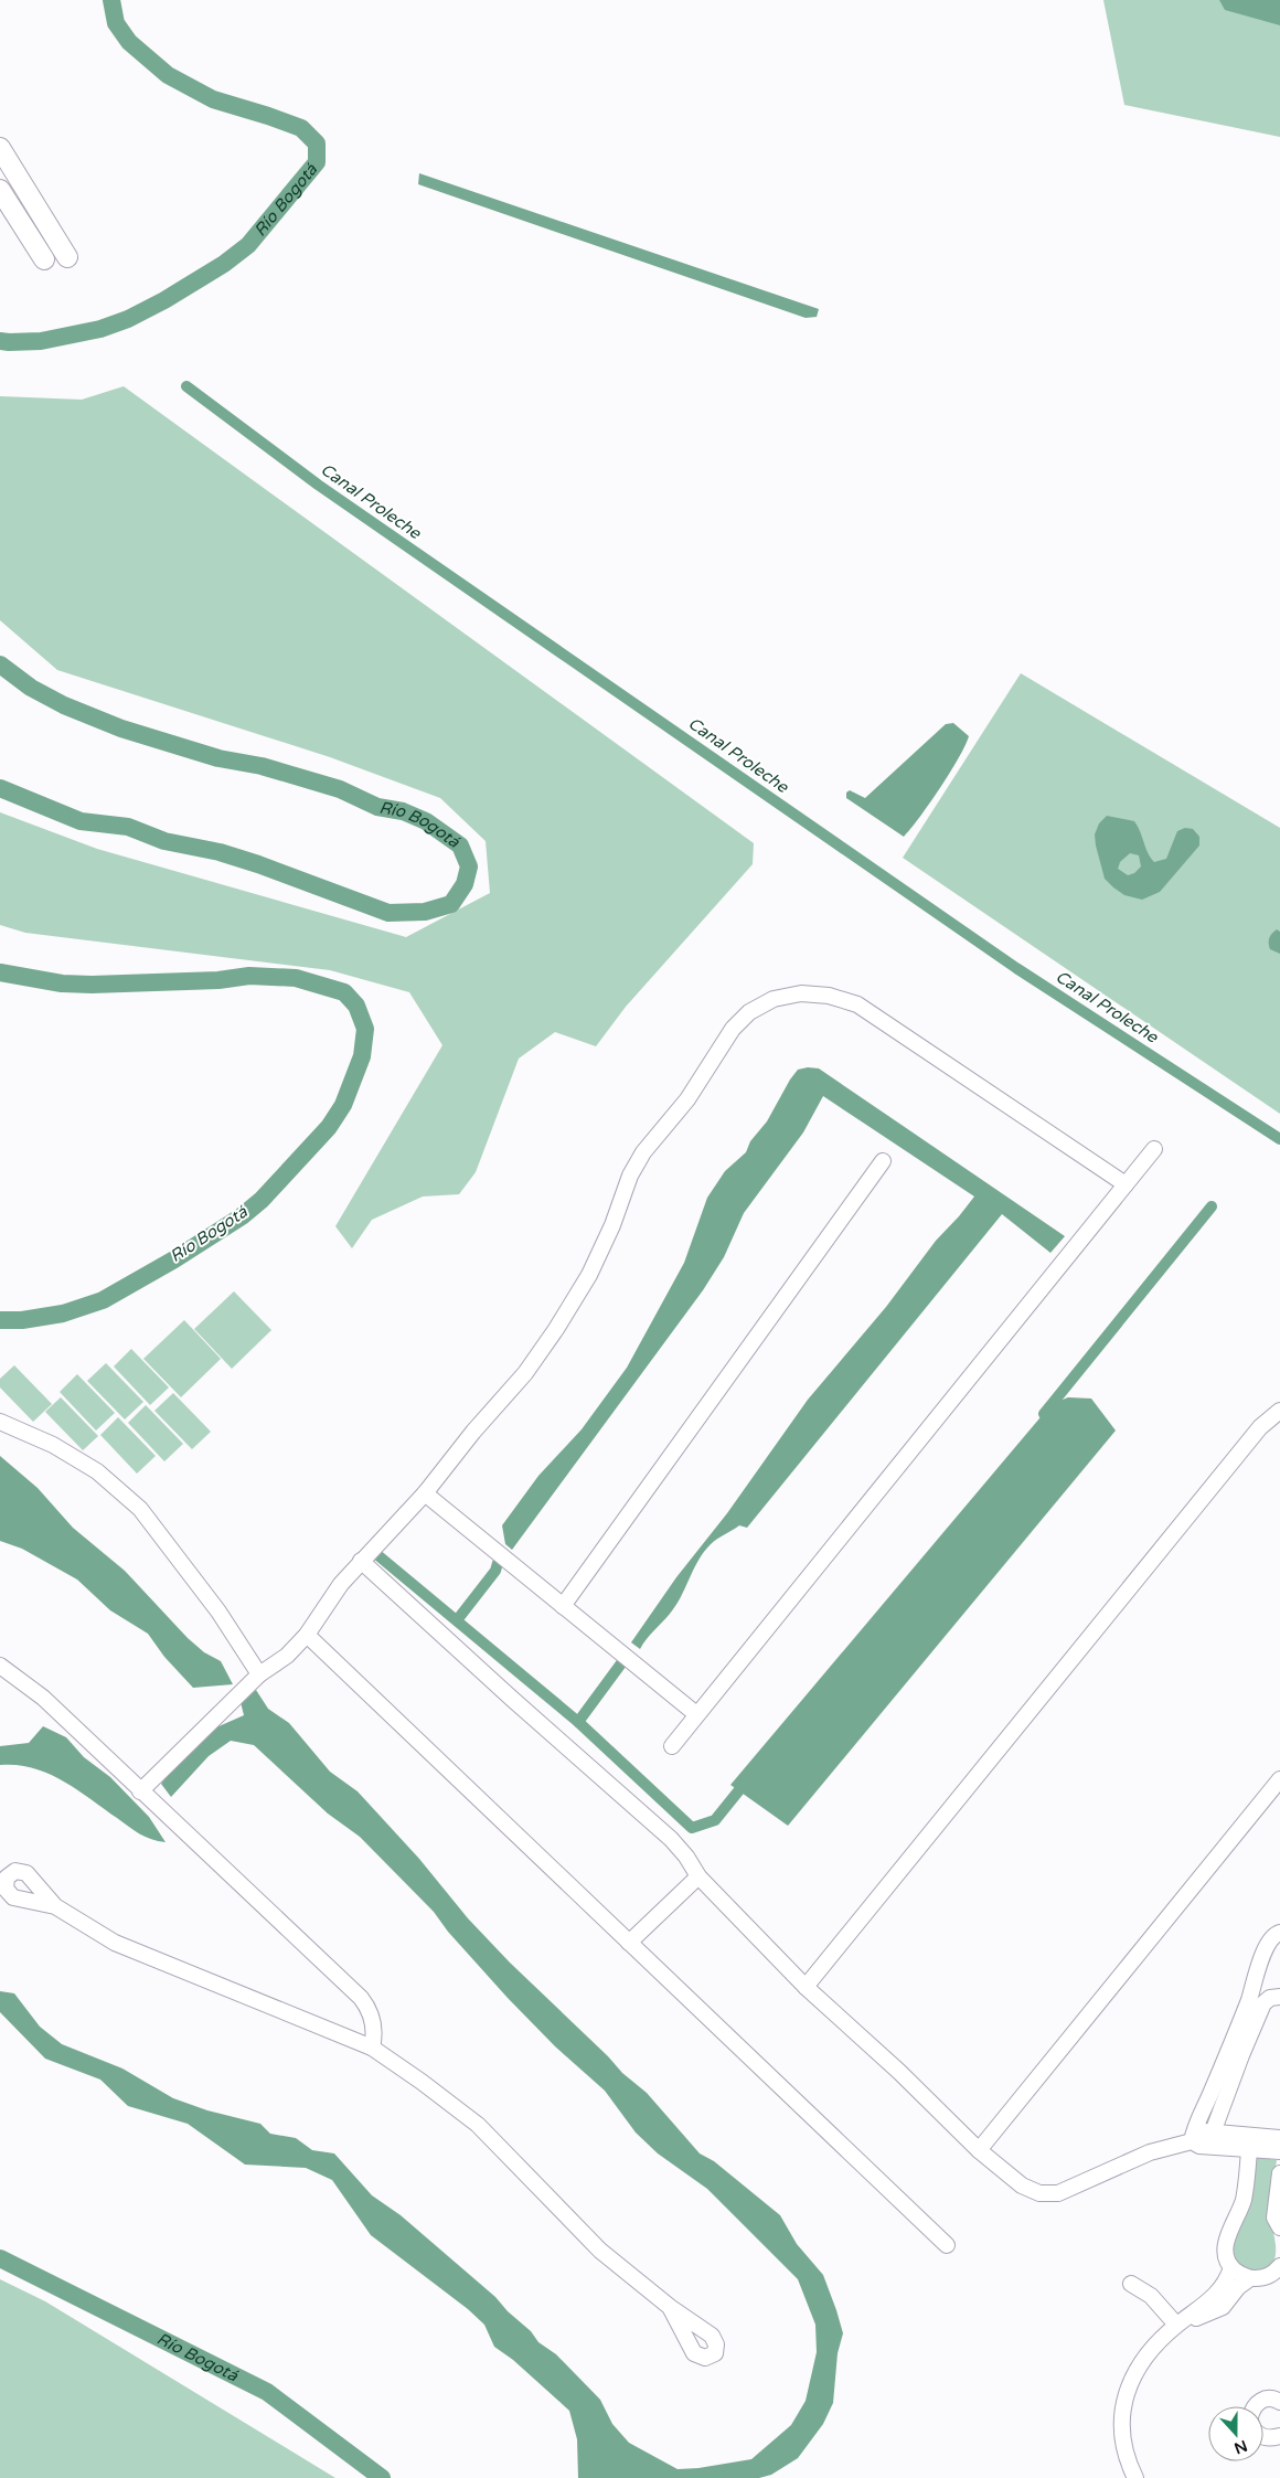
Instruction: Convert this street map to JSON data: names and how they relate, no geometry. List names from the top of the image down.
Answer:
{
  "water": ["Río Bogotá", "Canal Proleche"],
  "north": "bottom"
}
